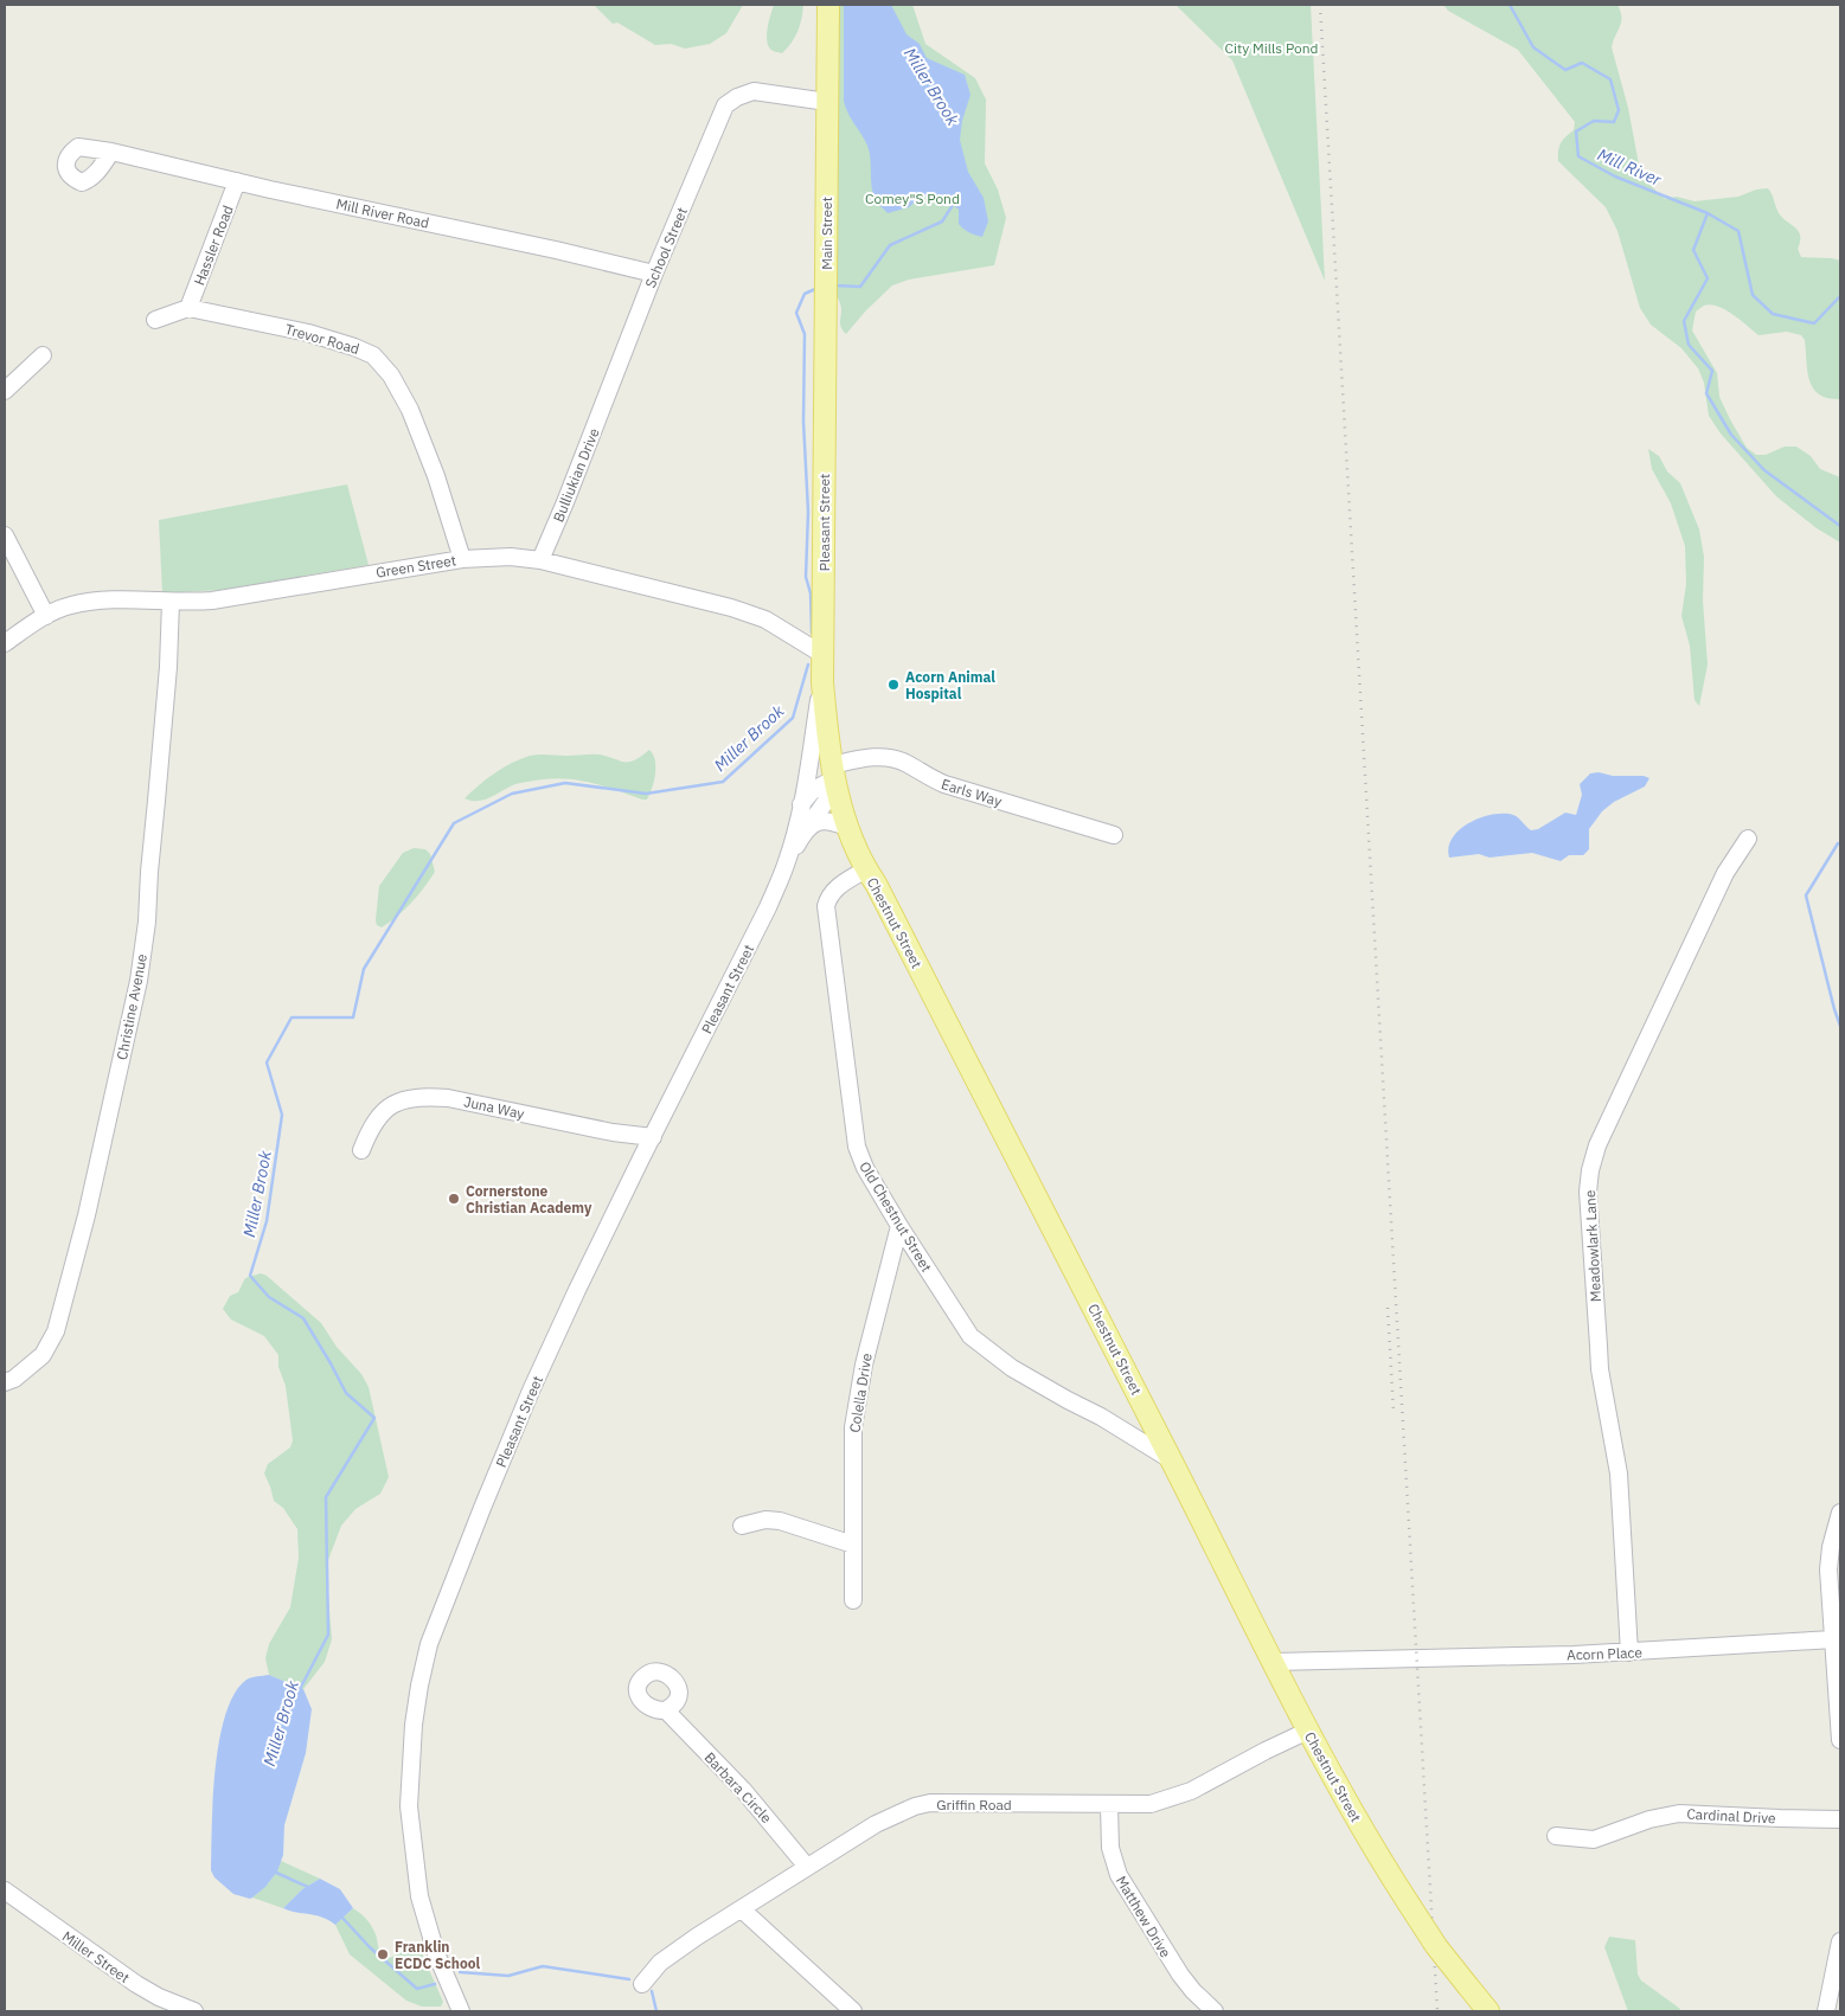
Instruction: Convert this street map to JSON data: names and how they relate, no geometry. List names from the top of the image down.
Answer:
{
  "streets": {
    "main road": ["Main Street", "Pleasant Street", "Chestnut Street"],
    "street": [
      "Mill River Road",
      "Hassler Road",
      "School Street",
      "Trevor Road",
      "Bulliukian Drive",
      "Green Street",
      "Earls Way",
      "Christine Avenue",
      "Juna Way",
      "Old Chestnut Street",
      "Meadowlark Lane",
      "Colella Drive",
      "Acorn Place",
      "Barbara Circle",
      "Griffin Road",
      "Cardinal Drive",
      "Matthew Drive",
      "Miller Street"
    ]
  },
  "crossings": [
    ["Mill River Road", "Hassler Road"],
    ["Mill River Road", "School Street"],
    ["Main Street", "School Street"],
    ["Main Street", "Pleasant Street"],
    ["Hassler Road", "Trevor Road"],
    ["School Street", "Bulliukian Drive"],
    ["Trevor Road", "Green Street"],
    ["Bulliukian Drive", "Green Street"],
    ["Pleasant Street", "Green Street"],
    ["Pleasant Street", "Earls Way"],
    ["Pleasant Street", "Chestnut Street"],
    ["Pleasant Street", "Juna Way"],
    ["Green Street", "Chestnut Street"],
    ["Green Street", "Christine Avenue"],
    ["Earls Way", "Chestnut Street"],
    ["Chestnut Street", "Old Chestnut Street"],
    ["Chestnut Street", "Acorn Place"],
    ["Chestnut Street", "Griffin Road"],
    ["Old Chestnut Street", "Colella Drive"],
    ["Meadowlark Lane", "Acorn Place"],
    ["Barbara Circle", "Griffin Road"],
    ["Griffin Road", "Matthew Drive"]
  ],
  "water": ["Miller Brook", "Mill River"],
  "parks": ["City Mills Pond", "Comey\"S Pond"],
  "places": ["Acorn Animal Hospital", "Cornerstone Christian Academy", "Franklin ECDC School"]
}
